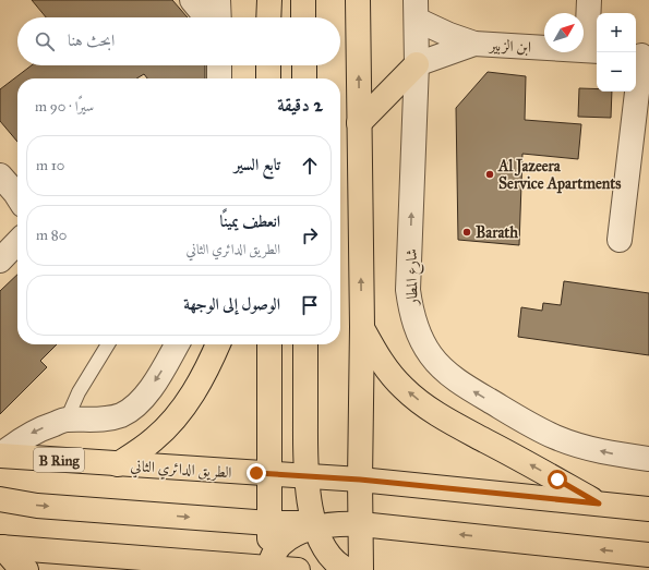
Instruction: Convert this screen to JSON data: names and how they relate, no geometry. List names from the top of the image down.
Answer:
{
  "streets": {
    "main road": ["B Ring", "الطريق الدائري الثاني"],
    "street": ["ابن الزبير", "شارع المطار"]
  },
  "crossings": [
    ["ابن الزبير", "شارع المطار"]
  ],
  "one_way": ["شارع المطار"],
  "places": ["Al Jazeera Service Apartments", "Barath"],
  "north": "top right",
  "page": {
    "map_buttons": ["+", "−"],
    "search": "ابحث هنا",
    "heading": ["2 دقيقة", "سيرًا · 90 m"],
    "list": [
      ["تابع السير", "10 m"],
      ["انعطف يمينًا", "الطريق الدائري الثاني", "80 m"],
      "الوصول إلى الوجهة"
    ]
  }
}
